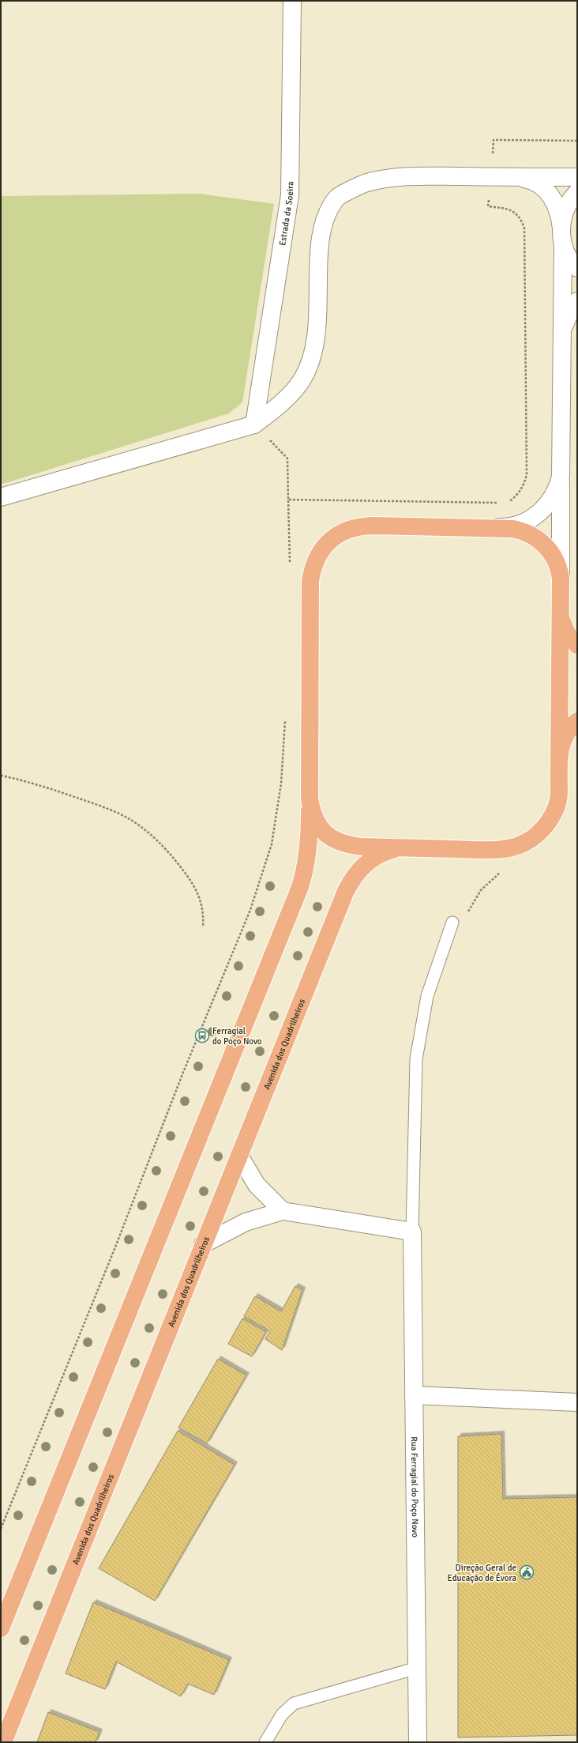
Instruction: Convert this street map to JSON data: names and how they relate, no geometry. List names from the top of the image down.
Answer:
{
  "streets": {
    "main road": ["Avenida dos Quadrilheiros"],
    "street": ["Estrada da Soeira", "Rua Ferragial do Poço Novo"]
  },
  "places": {
    "bus stop": ["Ferragial do Poço Novo"],
    "public building": ["Direção Geral de Educação de Évora"]
  }
}
